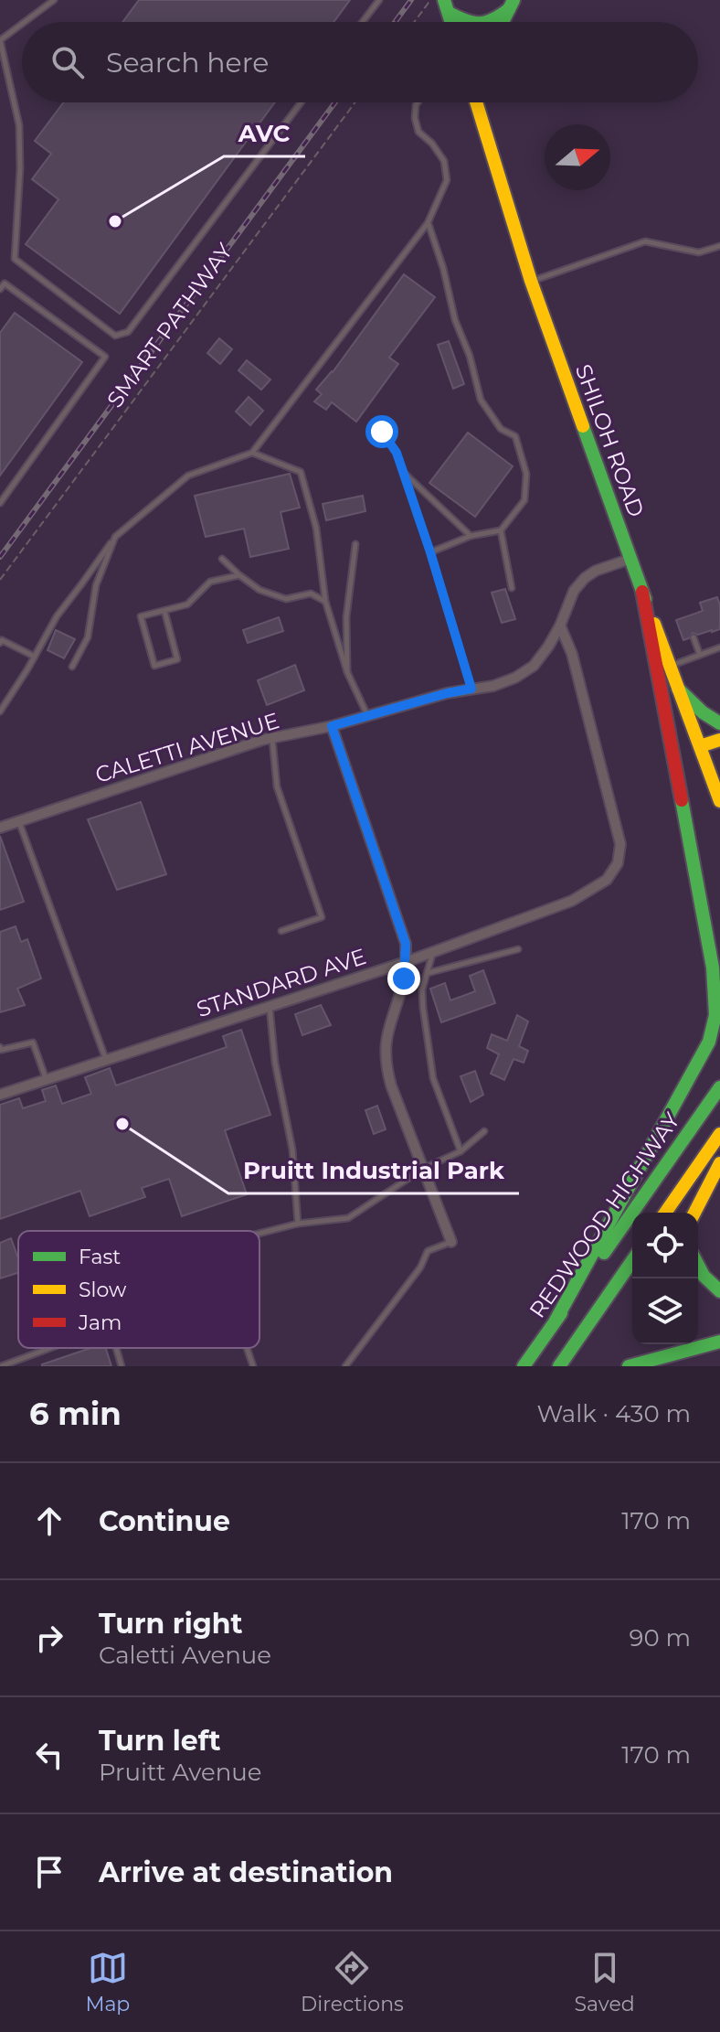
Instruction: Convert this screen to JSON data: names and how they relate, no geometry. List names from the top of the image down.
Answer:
{
  "streets": {
    "main road": ["SHILOH ROAD", "REDWOOD HIGHWAY"],
    "street": ["CALETTI AVENUE", "STANDARD AVE"],
    "path": ["SMART PATHWAY"]
  },
  "crossings": [
    ["SHILOH ROAD", "CALETTI AVENUE"],
    ["CALETTI AVENUE", "STANDARD AVE"]
  ],
  "places": ["AVC", "Pruitt Industrial Park"],
  "legend": ["Fast", "Slow", "Jam"],
  "north": "right",
  "page": {
    "search": "Search here",
    "heading": ["6 min", "Walk · 430 m"],
    "list": [
      ["Continue", "170 m"],
      ["Turn right", "Caletti Avenue", "90 m"],
      ["Turn left", "Pruitt Avenue", "170 m"],
      "Arrive at destination"
    ],
    "nav": ["Map", "Directions", "Saved"]
  }
}
